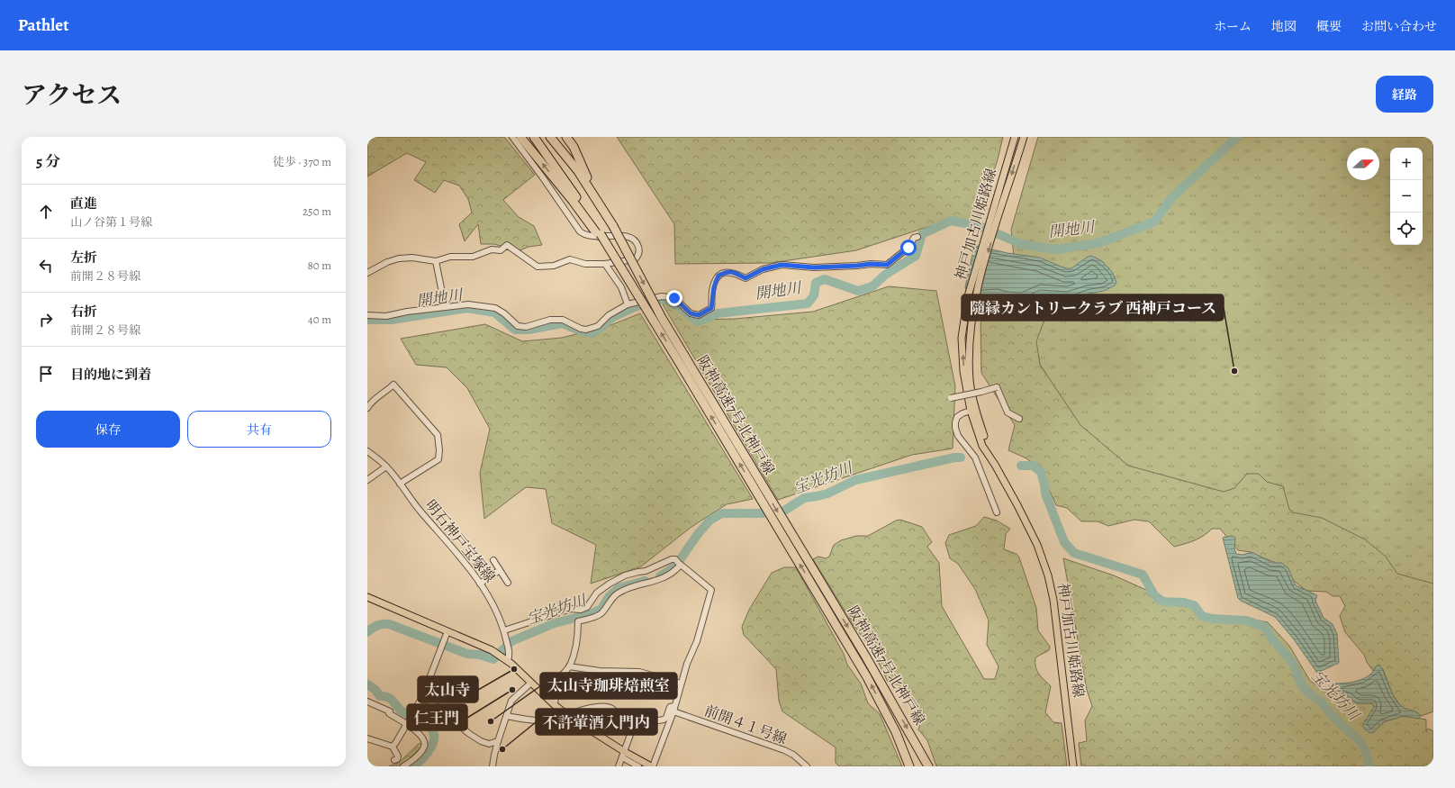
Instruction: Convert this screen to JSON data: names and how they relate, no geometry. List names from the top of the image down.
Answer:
{
  "streets": {
    "highway": ["阪神高速7号北神戸線"],
    "main road": ["神戸加古川姫路線"],
    "street": ["明石神戸宝塚線", "前開４１号線"]
  },
  "water": ["開地川", "宝光坊川"],
  "places": [
    "隨縁カントリークラブ 西神戸コース",
    "太山寺",
    "仁王門",
    "太山寺珈琲焙煎室",
    "不許葷酒入門内"
  ],
  "north": "right",
  "page": {
    "header": "Pathlet",
    "nav": [
      "ホーム",
      "地図",
      "概要",
      "お問い合わせ"
    ],
    "title": "アクセス",
    "buttons": [
      "経路",
      ["保存", "共有"]
    ],
    "heading": ["5 分", "徒歩 · 370 m"],
    "map_buttons": ["+", "−"],
    "list": [
      ["直進", "山ノ谷第１号線", "250 m"],
      ["左折", "前開２８号線", "80 m"],
      ["右折", "前開２８号線", "40 m"],
      "目的地に到着"
    ]
  }
}
